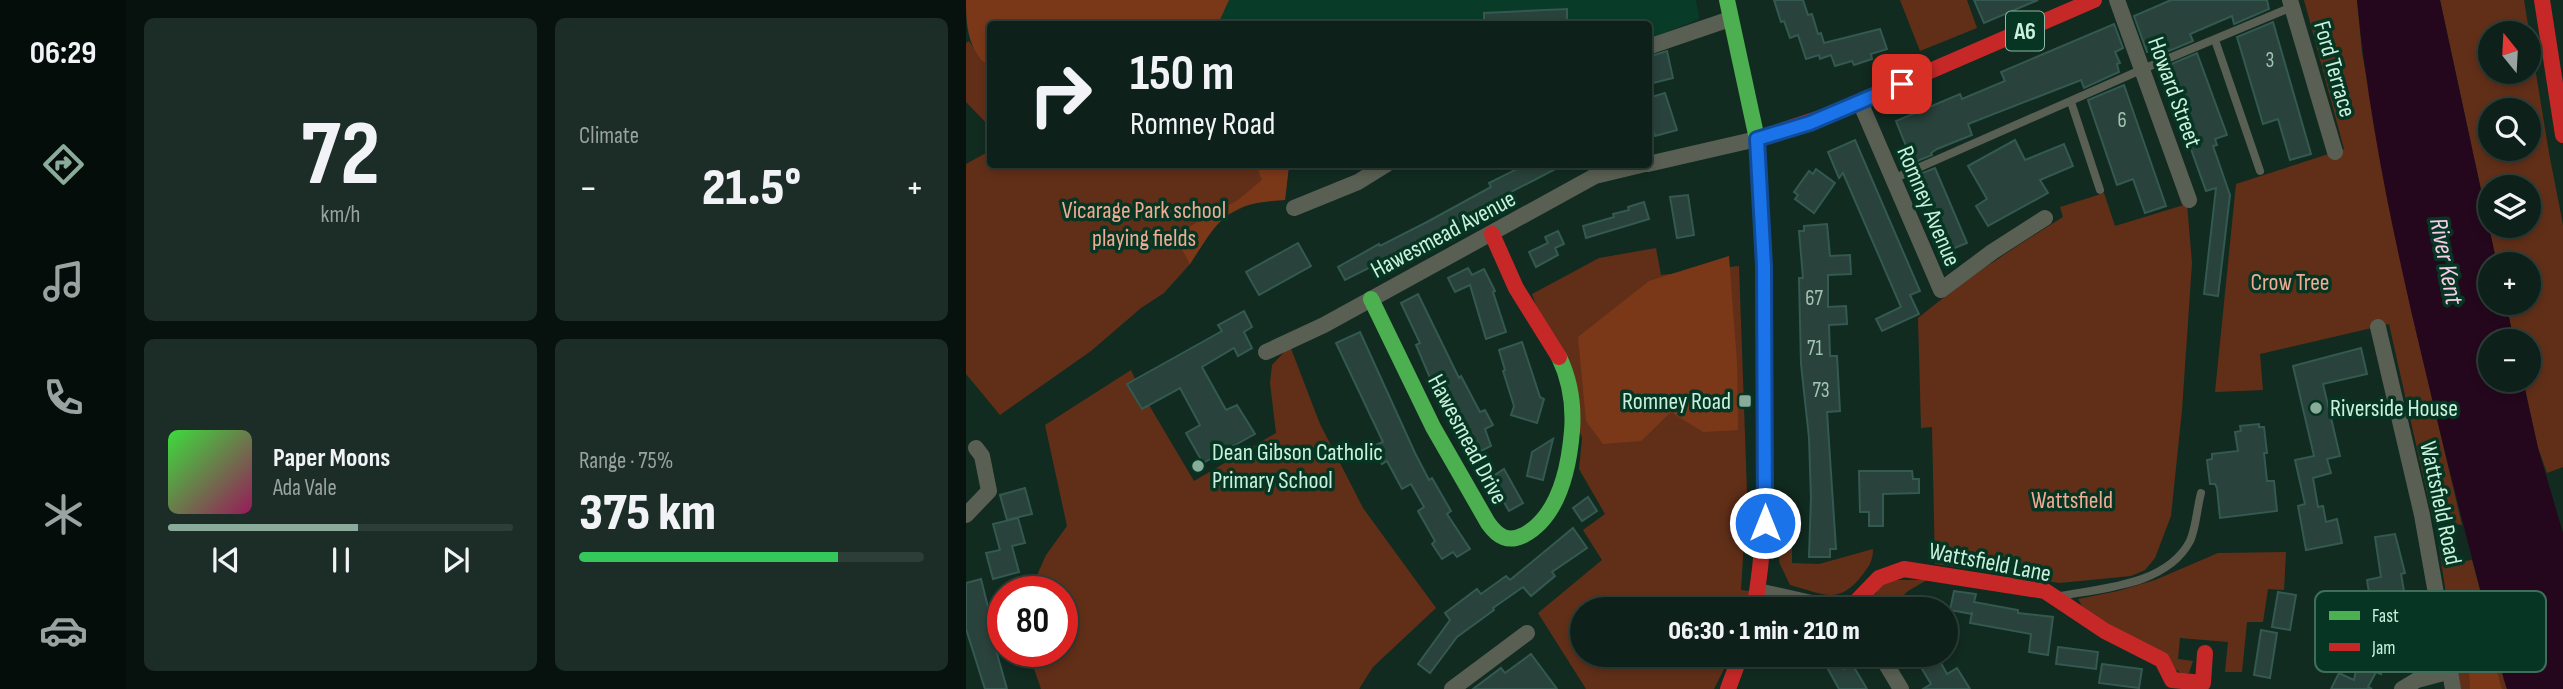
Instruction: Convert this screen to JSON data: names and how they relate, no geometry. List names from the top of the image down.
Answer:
{
  "streets": {
    "main road": ["A6", "Hawesmead Drive", "Wattsfield Lane"],
    "street": [
      "Ford Terrace",
      "Howard Street",
      "Romney Avenue",
      "Hawesmead Avenue",
      "Wattsfield Road"
    ]
  },
  "crossings": [
    ["A6", "Romney Avenue"],
    ["A6", "Hawesmead Avenue"],
    ["Hawesmead Avenue", "Hawesmead Drive"]
  ],
  "water": ["River Kent"],
  "parks": ["Vicarage Park school playing fields", "Crow Tree", "Wattsfield"],
  "places": {
    "transit": ["Romney Road"],
    "other": ["Riverside House", "Dean Gibson Catholic Primary School"]
  },
  "house_numbers": [
    "3",
    "6",
    "67",
    "71",
    "73"
  ],
  "legend": ["Fast", "Jam"],
  "north": "top",
  "page": {
    "tabs": "06:29",
    "tile": [
      ["72", "km/h"],
      "Climate",
      ["Range · 75%", "375 km"]
    ],
    "map_buttons": ["+", "−"],
    "turn": ["150 m", "Romney Road"],
    "heat": ["−", "21.5°", "+"],
    "song": ["Paper Moons", "Ada Vale"],
    "limit": "80",
    "trip": "06:30 · 1 min · 210 m"
  }
}
